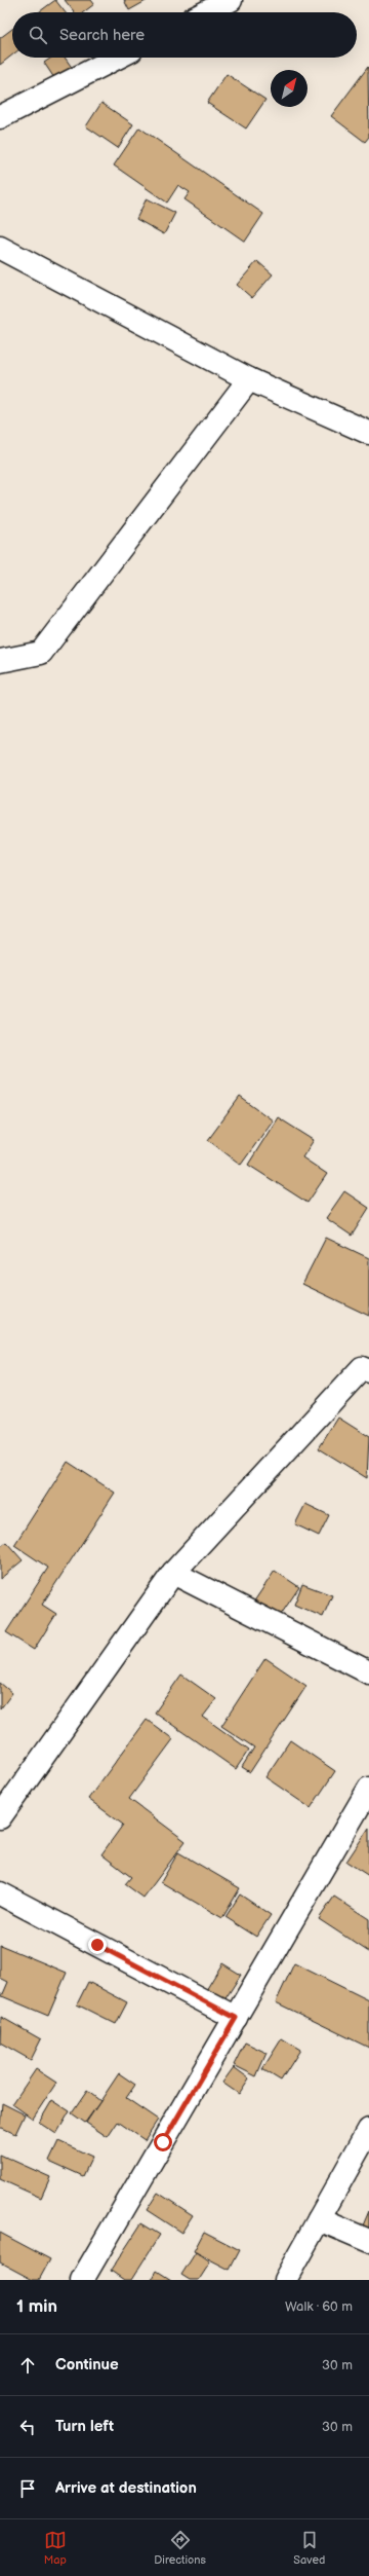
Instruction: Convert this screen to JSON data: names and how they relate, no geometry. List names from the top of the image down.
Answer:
{
  "north": "top right",
  "page": {
    "search": "Search here",
    "heading": ["1 min", "Walk · 60 m"],
    "list": [
      ["Continue", "30 m"],
      ["Turn left", "30 m"],
      "Arrive at destination"
    ],
    "nav": ["Map", "Directions", "Saved"]
  }
}
